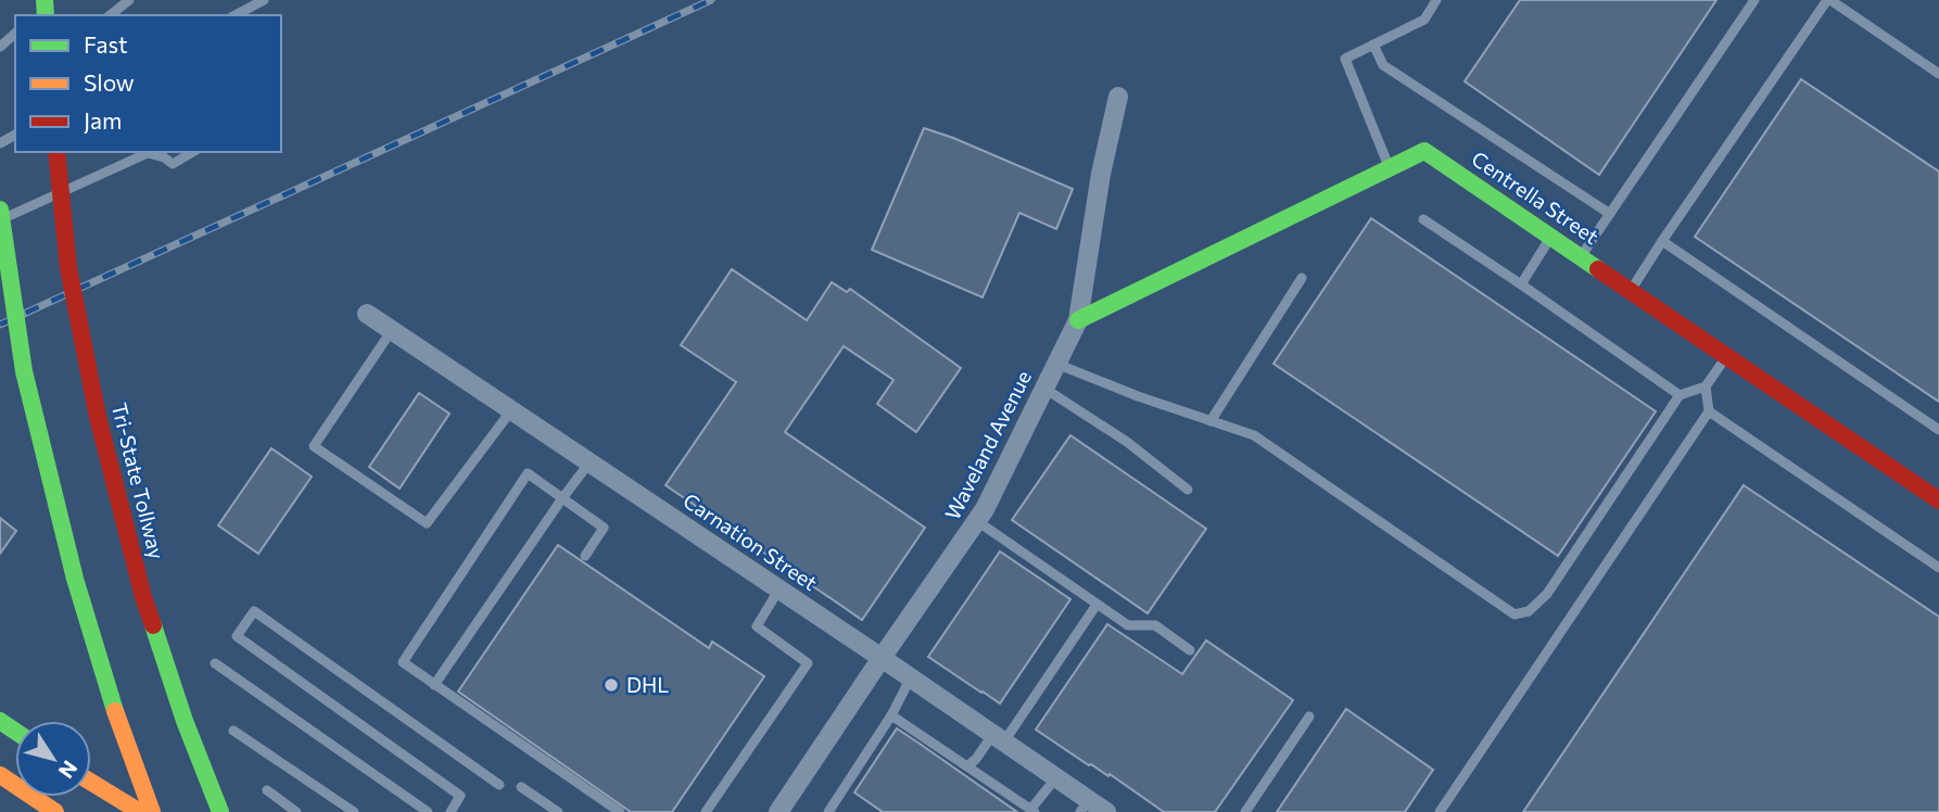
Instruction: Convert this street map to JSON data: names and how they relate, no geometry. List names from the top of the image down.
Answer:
{
  "streets": {
    "main road": ["Centrella Street", "Tri-State Tollway"],
    "street": ["Waveland Avenue", "Carnation Street"]
  },
  "crossings": [
    ["Centrella Street", "Waveland Avenue"],
    ["Waveland Avenue", "Carnation Street"]
  ],
  "places": ["DHL"],
  "legend": ["Fast", "Slow", "Jam"],
  "north": "bottom right"
}
